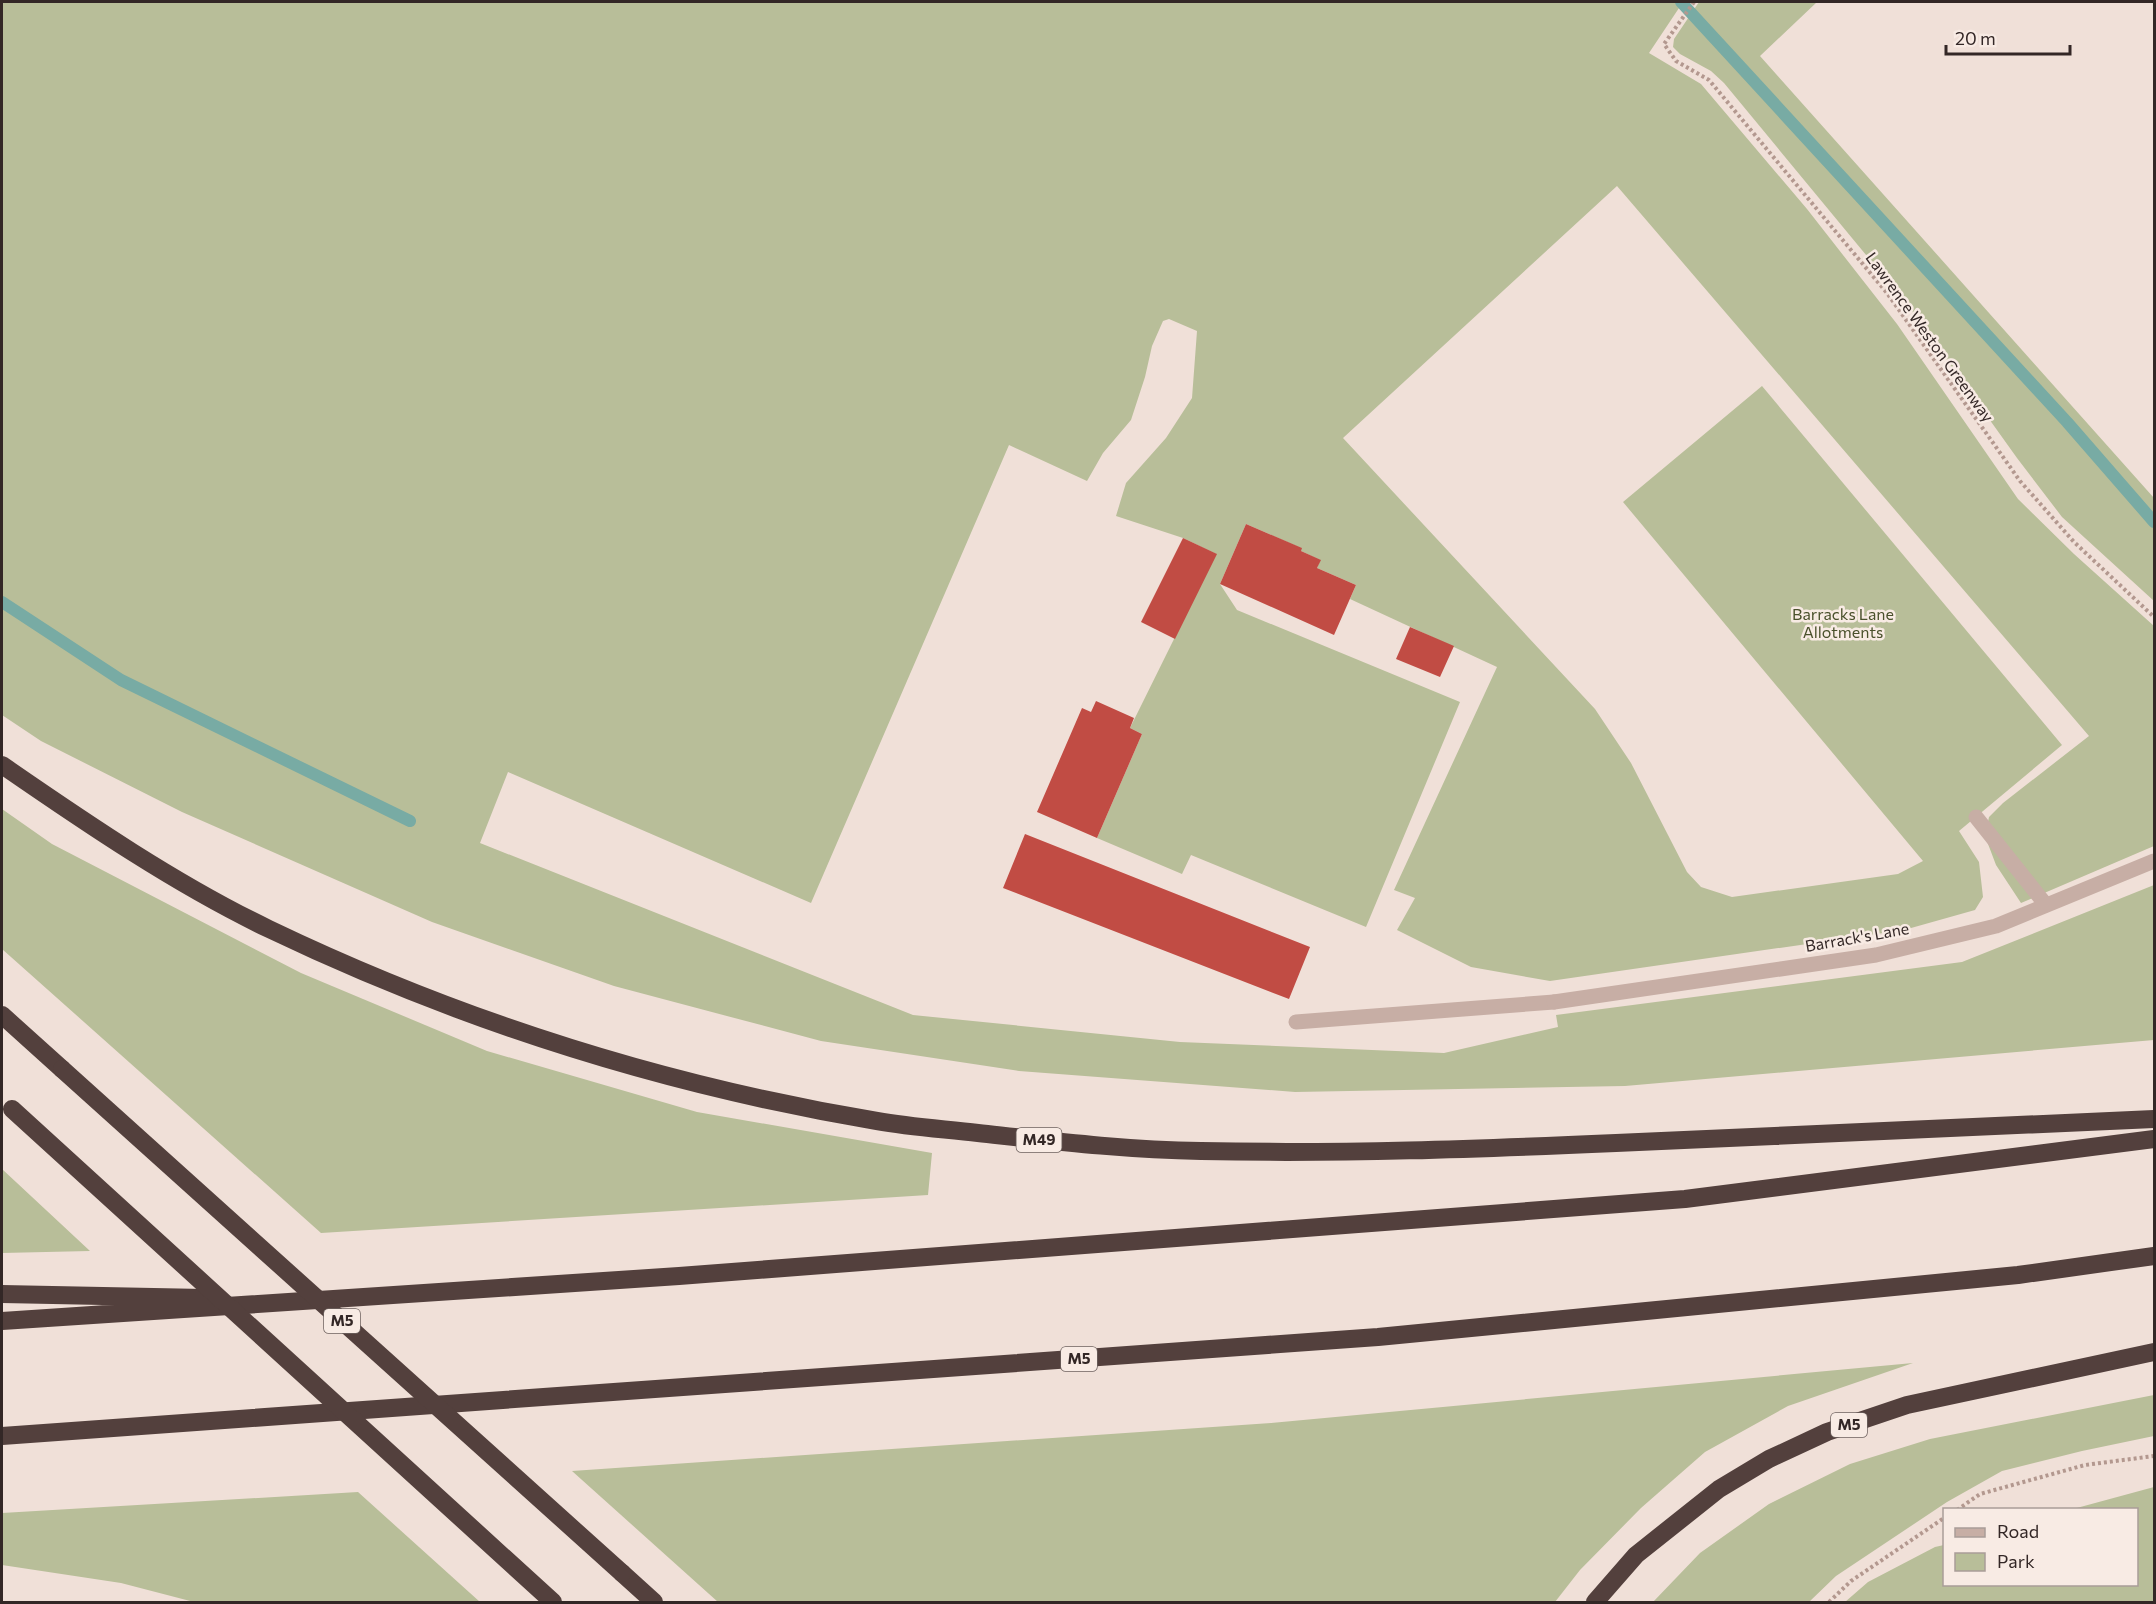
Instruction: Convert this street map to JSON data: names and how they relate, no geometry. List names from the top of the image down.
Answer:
{
  "streets": {
    "highway": ["M49", "M5"],
    "street": ["Barrack's Lane"],
    "path": ["Lawrence Weston Greenway"]
  },
  "parks": ["Barracks Lane Allotments"],
  "legend": ["Road", "Park"],
  "scale_bar": "20 m"
}
